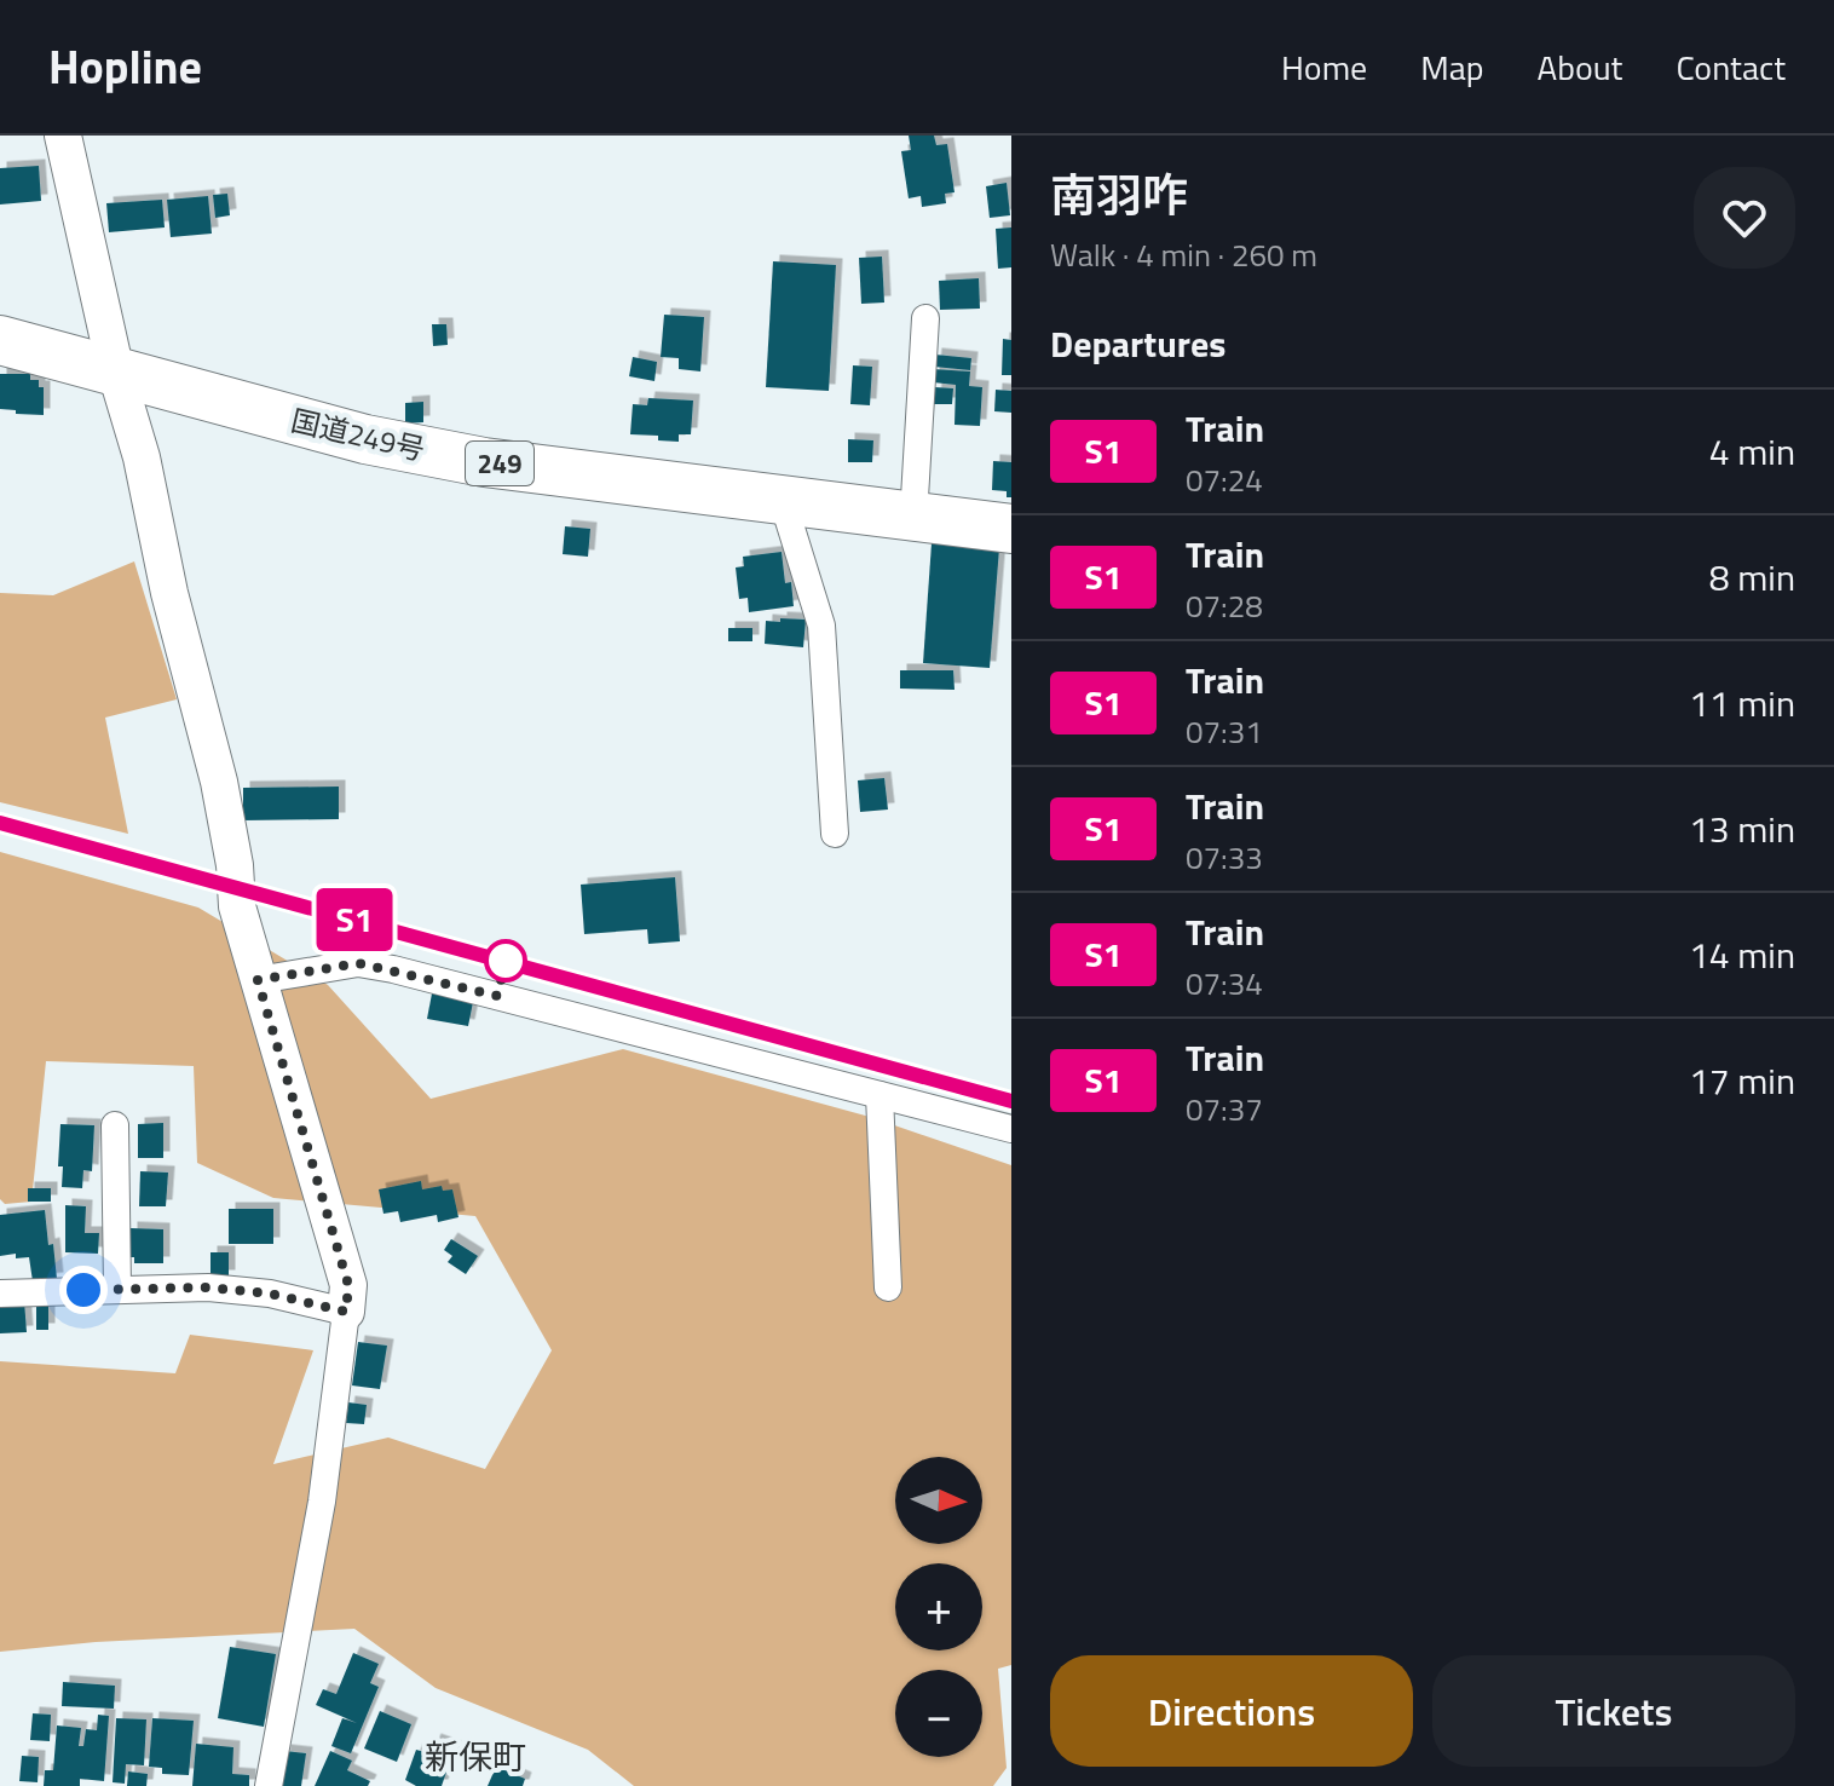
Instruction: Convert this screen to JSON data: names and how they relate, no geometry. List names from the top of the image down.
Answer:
{
  "streets": {
    "highway": ["国道249号", "249"]
  },
  "districts": ["新保町"],
  "north": "right",
  "page": {
    "header": "Hopline",
    "nav": [
      "Home",
      "Map",
      "About",
      "Contact"
    ],
    "on_map": "S1",
    "heading": [
      ["南羽咋", "Walk · 4 min · 260 m"],
      "Departures"
    ],
    "list": [
      {
        "mark": "S1",
        "name": "Train",
        "note": "07:24",
        "value": "4 min"
      },
      {
        "mark": "S1",
        "name": "Train",
        "note": "07:28",
        "value": "8 min"
      },
      {
        "mark": "S1",
        "name": "Train",
        "note": "07:31",
        "value": "11 min"
      },
      {
        "mark": "S1",
        "name": "Train",
        "note": "07:33",
        "value": "13 min"
      },
      {
        "mark": "S1",
        "name": "Train",
        "note": "07:34",
        "value": "14 min"
      },
      {
        "mark": "S1",
        "name": "Train",
        "note": "07:37",
        "value": "17 min"
      }
    ],
    "map_buttons": ["+", "−"],
    "buttons": ["Directions", "Tickets"]
  }
}
